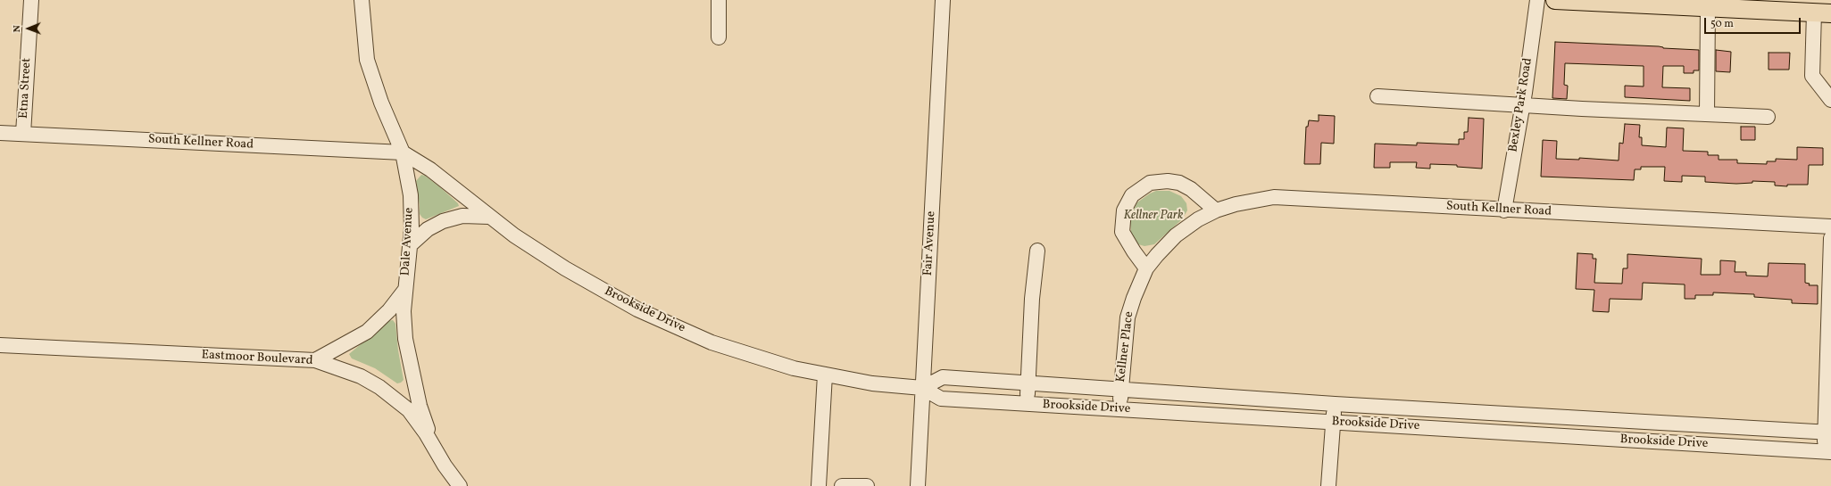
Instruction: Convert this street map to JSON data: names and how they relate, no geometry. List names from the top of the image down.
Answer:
{
  "streets": {
    "street": [
      "Etna Street",
      "Bexley Park Road",
      "South Kellner Road",
      "Dale Avenue",
      "Fair Avenue",
      "Brookside Drive",
      "Kellner Place",
      "Eastmoor Boulevard"
    ]
  },
  "crossings": [
    ["Etna Street", "South Kellner Road"],
    ["Bexley Park Road", "South Kellner Road"],
    ["South Kellner Road", "Dale Avenue"],
    ["South Kellner Road", "Brookside Drive"],
    ["South Kellner Road", "Kellner Place"],
    ["Dale Avenue", "Brookside Drive"],
    ["Dale Avenue", "Eastmoor Boulevard"],
    ["Fair Avenue", "Brookside Drive"],
    ["Brookside Drive", "Kellner Place"]
  ],
  "parks": ["Kellner Park"],
  "scale_bar": "50 m",
  "north": "left"
}
